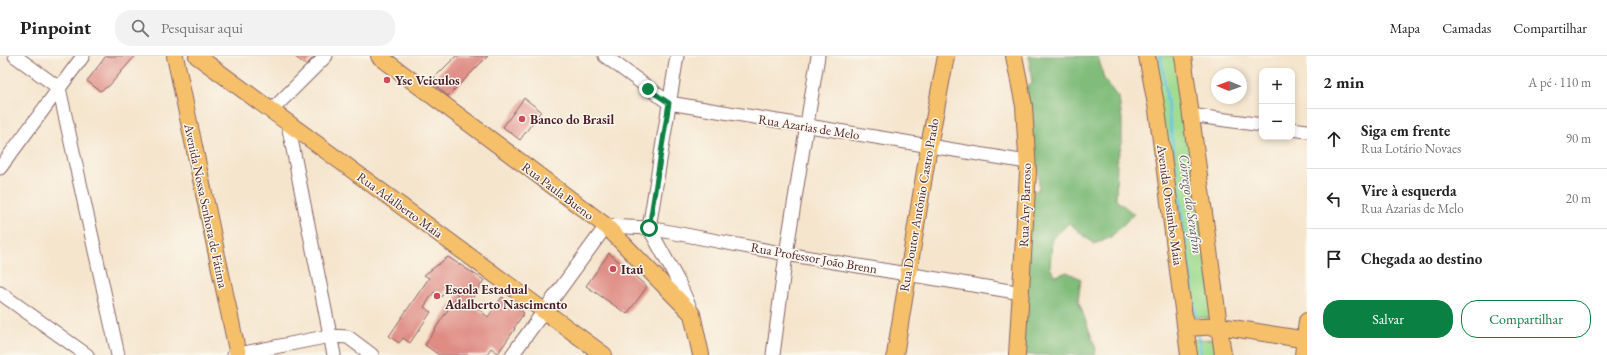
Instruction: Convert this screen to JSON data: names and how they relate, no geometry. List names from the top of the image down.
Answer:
{
  "streets": {
    "main road": [
      "Rua Paula Bueno",
      "Rua Adalberto Maia",
      "Rua Doutor Antônio Castro Prado",
      "Rua Ary Barroso",
      "Avenida Orosimbo Maia",
      "Avenida Nossa Senhora de Fátima"
    ],
    "street": ["Rua Azarias de Melo", "Rua Professor João Brenn"]
  },
  "crossings": [
    ["Rua Azarias de Melo", "Rua Doutor Antônio Castro Prado"],
    ["Rua Azarias de Melo", "Rua Ary Barroso"],
    ["Rua Paula Bueno", "Rua Professor João Brenn"],
    ["Rua Doutor Antônio Castro Prado", "Rua Professor João Brenn"],
    ["Rua Ary Barroso", "Rua Professor João Brenn"]
  ],
  "water": ["Córrego do Serafim"],
  "places": [
    "Yse Veiculos",
    "Banco do Brasil",
    "Itaú",
    "Escola Estadual Adalberto Nascimento"
  ],
  "north": "left",
  "page": {
    "header": "Pinpoint",
    "search": "Pesquisar aqui",
    "nav": ["Mapa", "Camadas", "Compartilhar"],
    "heading": ["2 min", "A pé · 110 m"],
    "map_buttons": ["+", "−"],
    "list": [
      ["Siga em frente", "Rua Lotário Novaes", "90 m"],
      ["Vire à esquerda", "Rua Azarias de Melo", "20 m"],
      "Chegada ao destino"
    ],
    "buttons": ["Salvar", "Compartilhar"]
  }
}
